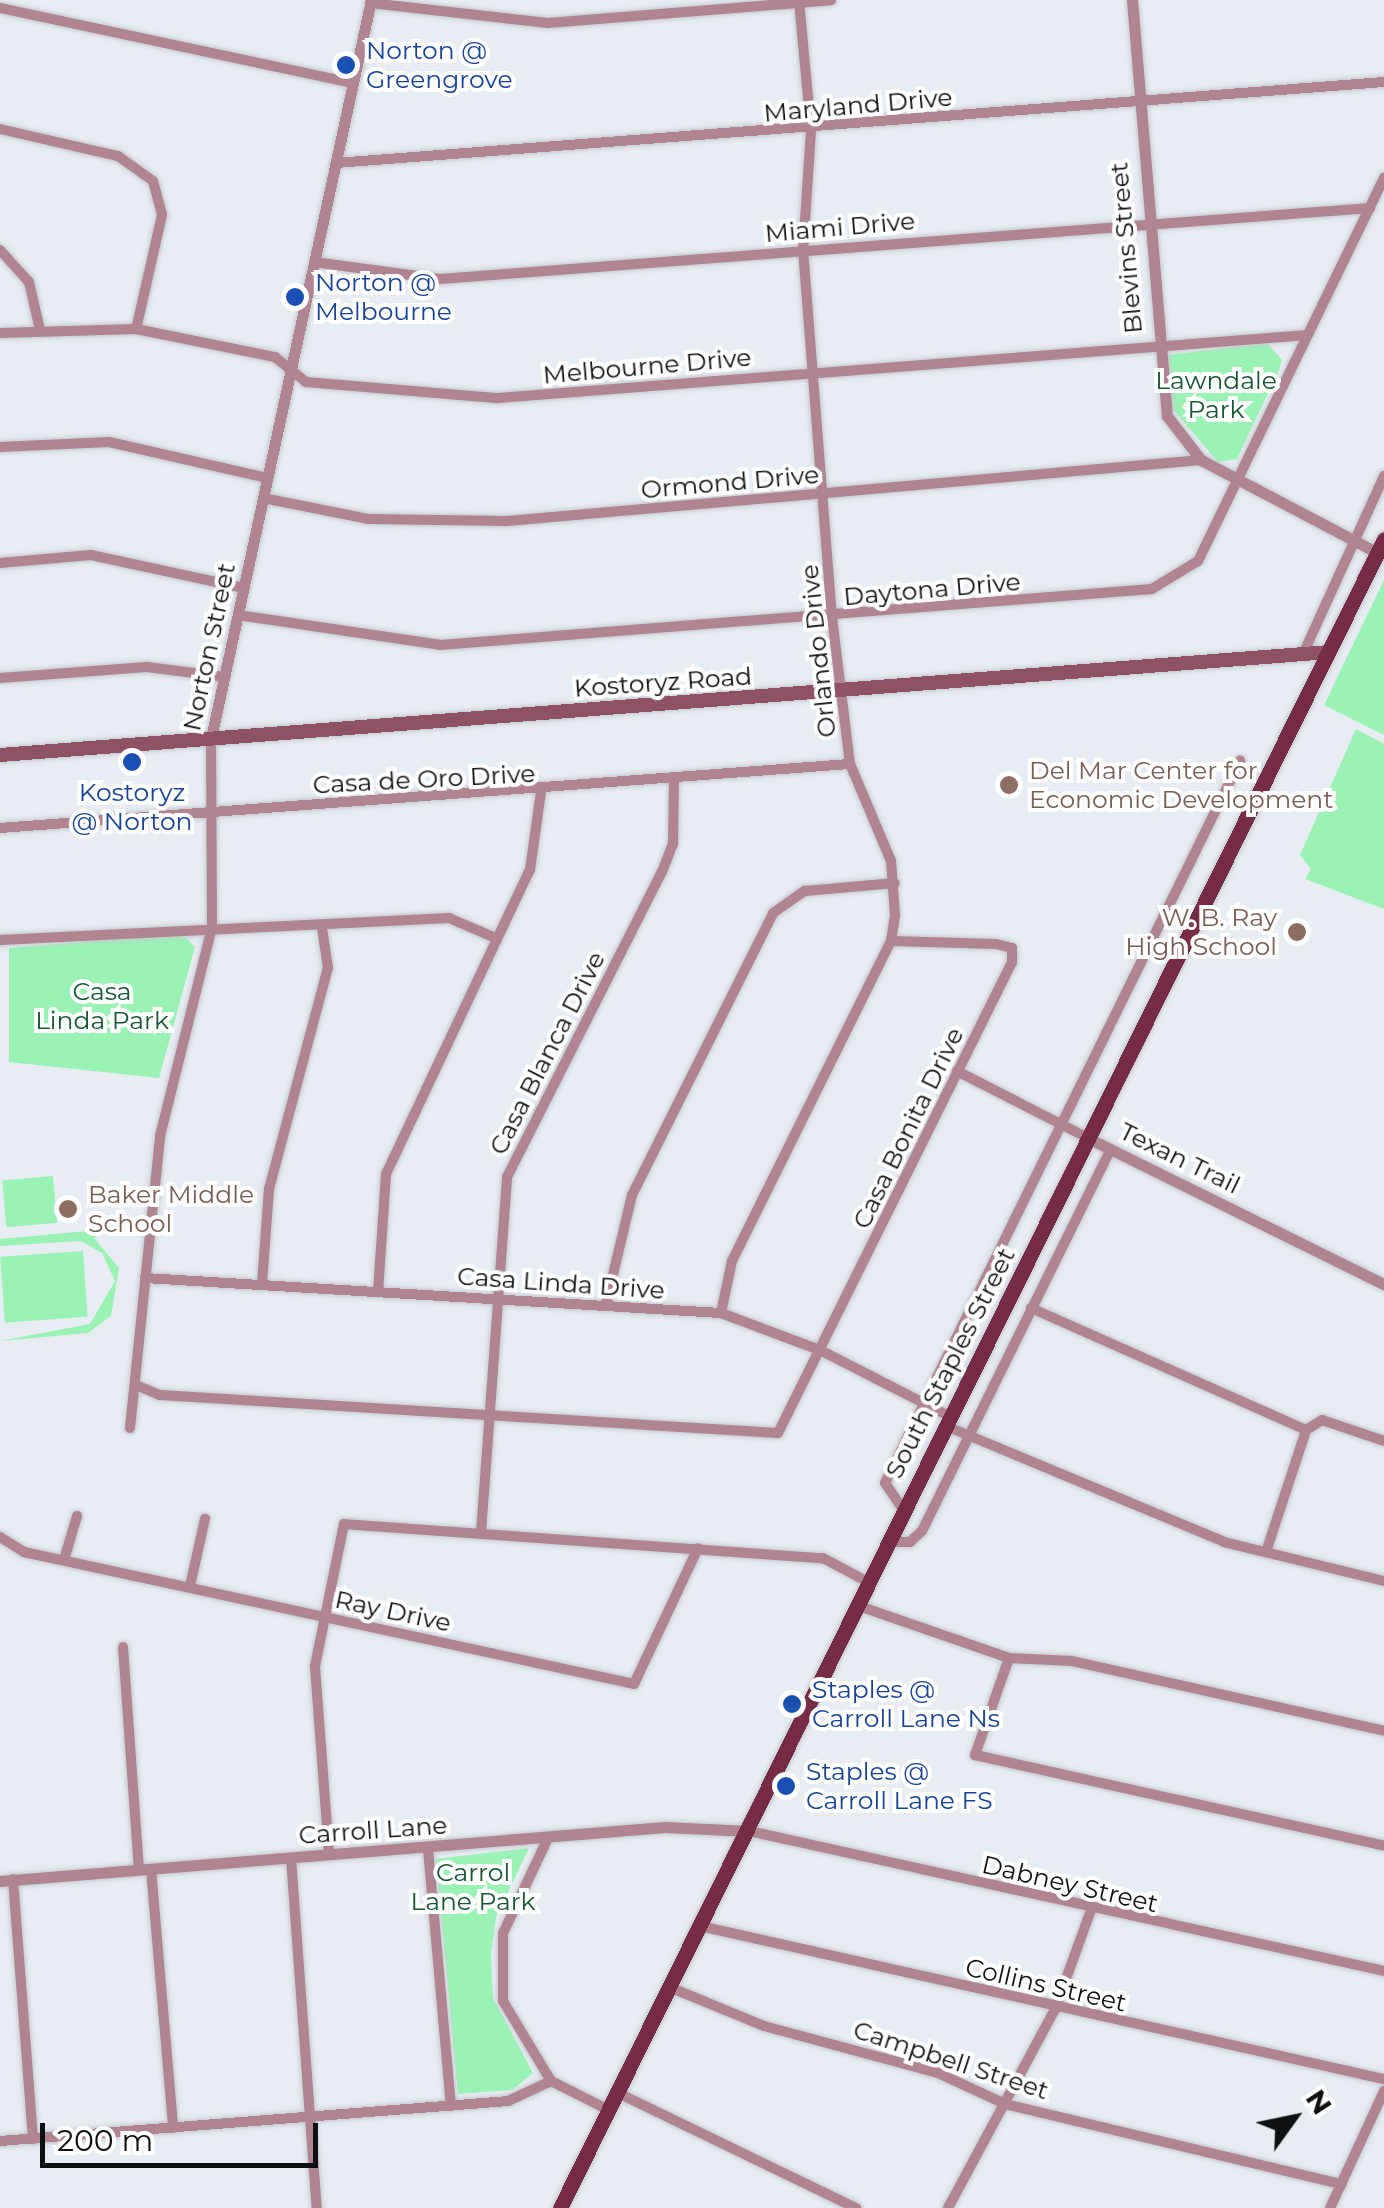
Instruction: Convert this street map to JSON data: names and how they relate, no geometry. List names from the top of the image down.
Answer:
{
  "streets": {
    "main road": ["Kostoryz Road", "South Staples Street"],
    "street": [
      "Maryland Drive",
      "Miami Drive",
      "Blevins Street",
      "Melbourne Drive",
      "Ormond Drive",
      "Daytona Drive",
      "Norton Street",
      "Orlando Drive",
      "Casa de Oro Drive",
      "Casa Blanca Drive",
      "Casa Bonita Drive",
      "Texan Trail",
      "Casa Linda Drive",
      "Ray Drive",
      "Carroll Lane",
      "Dabney Street",
      "Collins Street",
      "Campbell Street"
    ]
  },
  "crossings": [
    ["Maryland Drive", "Blevins Street"],
    ["Maryland Drive", "Norton Street"],
    ["Maryland Drive", "Orlando Drive"],
    ["Miami Drive", "Blevins Street"],
    ["Miami Drive", "Daytona Drive"],
    ["Miami Drive", "Norton Street"],
    ["Miami Drive", "Orlando Drive"],
    ["Blevins Street", "Melbourne Drive"],
    ["Blevins Street", "Ormond Drive"],
    ["Blevins Street", "Daytona Drive"],
    ["Blevins Street", "South Staples Street"],
    ["Melbourne Drive", "Daytona Drive"],
    ["Melbourne Drive", "Norton Street"],
    ["Melbourne Drive", "Orlando Drive"],
    ["Ormond Drive", "Norton Street"],
    ["Ormond Drive", "Orlando Drive"],
    ["Daytona Drive", "Norton Street"],
    ["Daytona Drive", "Orlando Drive"],
    ["Norton Street", "Kostoryz Road"],
    ["Norton Street", "Casa de Oro Drive"],
    ["Norton Street", "Casa Linda Drive"],
    ["Orlando Drive", "Kostoryz Road"],
    ["Orlando Drive", "Casa de Oro Drive"],
    ["Orlando Drive", "Casa Bonita Drive"],
    ["Orlando Drive", "Casa Linda Drive"],
    ["Kostoryz Road", "South Staples Street"],
    ["Casa de Oro Drive", "Casa Blanca Drive"],
    ["Casa Blanca Drive", "Casa Bonita Drive"],
    ["Casa Blanca Drive", "Casa Linda Drive"],
    ["Casa Bonita Drive", "Texan Trail"],
    ["Casa Bonita Drive", "Casa Linda Drive"],
    ["Texan Trail", "South Staples Street"],
    ["Casa Linda Drive", "South Staples Street"],
    ["South Staples Street", "Carroll Lane"],
    ["South Staples Street", "Dabney Street"],
    ["South Staples Street", "Collins Street"],
    ["South Staples Street", "Campbell Street"],
    ["Carroll Lane", "Dabney Street"]
  ],
  "parks": ["Lawndale Park", "Casa Linda Park", "Carrol Lane Park"],
  "places": [
    "Norton @ Greengrove",
    "Norton @ Melbourne",
    "Kostoryz @ Norton",
    "Del Mar Center for Economic Development",
    "W. B. Ray High School",
    "Baker Middle School",
    "Staples @ Carroll Lane Ns",
    "Staples @ Carroll Lane FS"
  ],
  "scale_bar": "200 m",
  "north": "top right"
}
